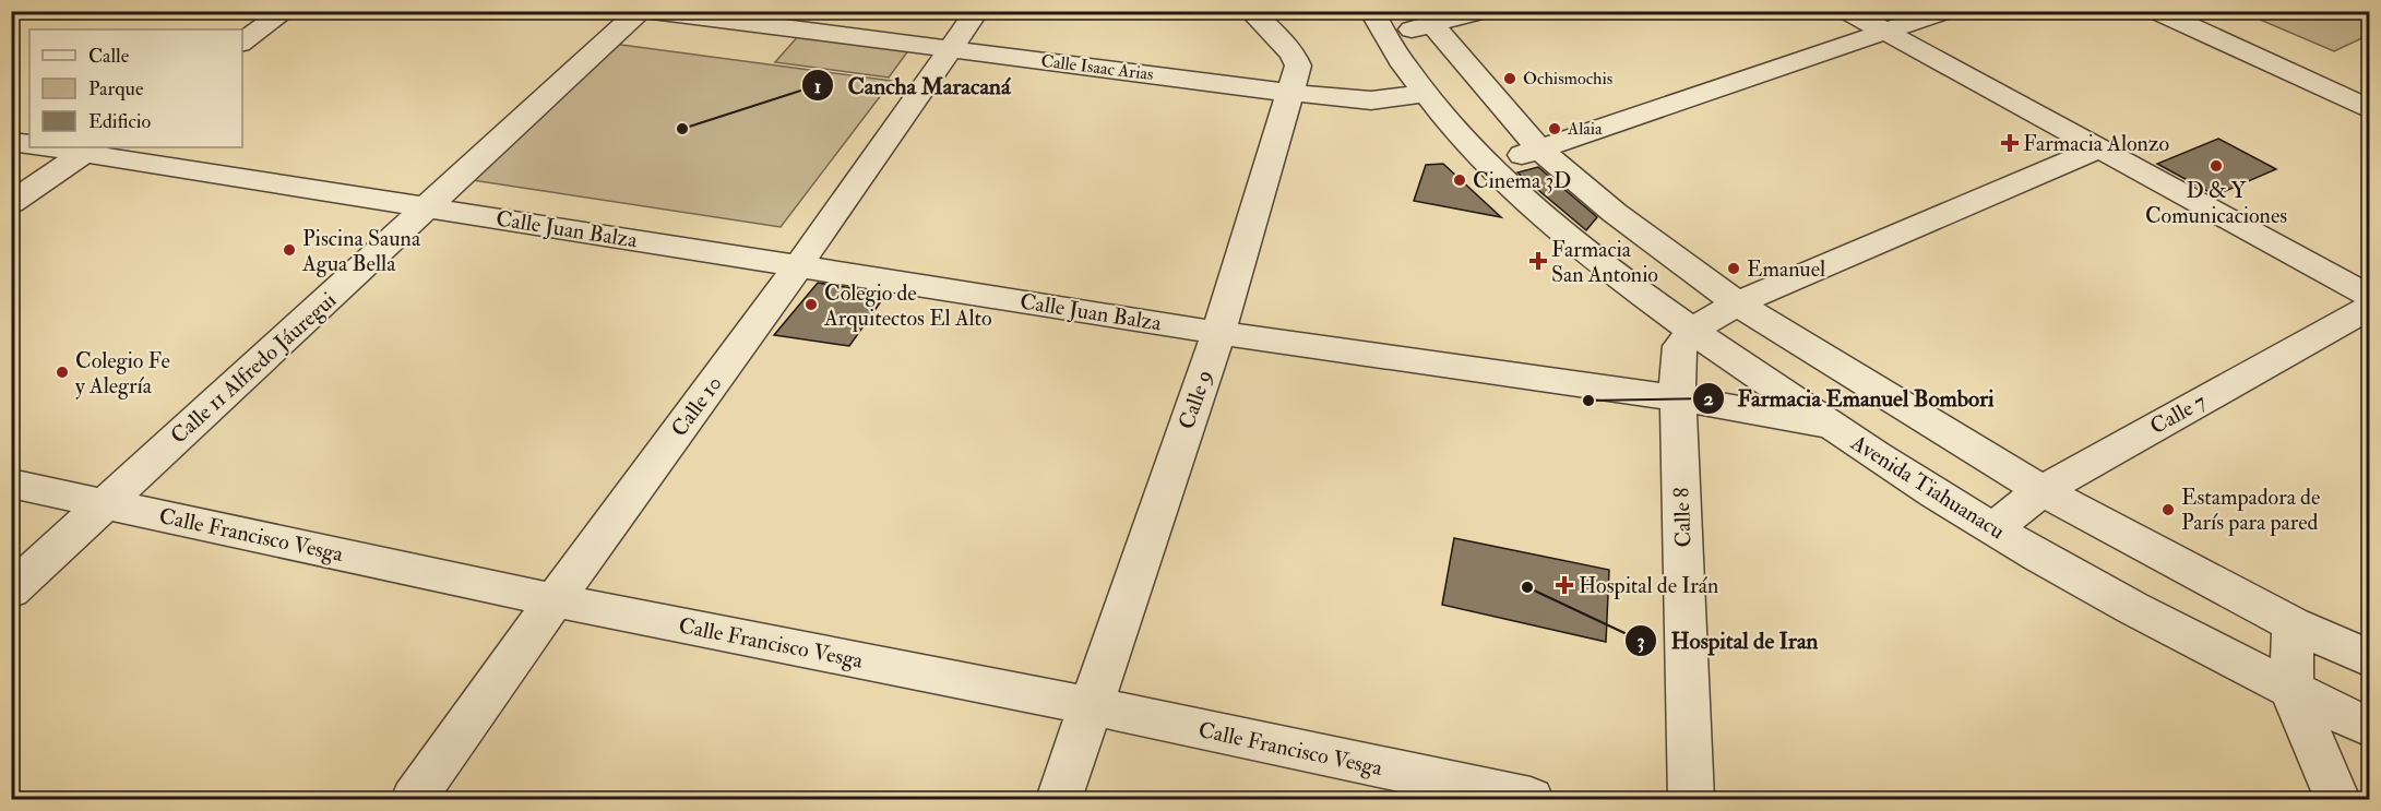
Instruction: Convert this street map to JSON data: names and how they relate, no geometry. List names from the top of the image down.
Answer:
{
  "streets": {
    "street": [
      "Calle Isaac Arias",
      "Calle Juan Balza",
      "Calle 11 Alfredo Jáuregui",
      "Calle 9",
      "Calle 10",
      "Calle 7",
      "Avenida Tiahuanacu",
      "Calle 8",
      "Calle Francisco Vesga"
    ]
  },
  "crossings": [
    ["Calle Isaac Arias", "Calle 9"],
    ["Calle Isaac Arias", "Calle 10"],
    ["Calle Isaac Arias", "Avenida Tiahuanacu"],
    ["Calle Juan Balza", "Calle 11 Alfredo Jáuregui"],
    ["Calle Juan Balza", "Calle 9"],
    ["Calle Juan Balza", "Calle 10"],
    ["Calle Juan Balza", "Avenida Tiahuanacu"],
    ["Calle Juan Balza", "Calle 8"],
    ["Calle 11 Alfredo Jáuregui", "Calle Francisco Vesga"],
    ["Calle 9", "Calle Francisco Vesga"],
    ["Calle 10", "Calle Francisco Vesga"],
    ["Calle 7", "Avenida Tiahuanacu"],
    ["Avenida Tiahuanacu", "Calle 8"]
  ],
  "places": {
    "other": [
      "Ochismochis",
      "Cancha Maracaná",
      "Alaia",
      "D & Y Comunicaciones",
      "Cinema 3D",
      "Piscina Sauna Agua Bella",
      "Emanuel",
      "Colegio de Arquitectos El Alto",
      "Colegio Fe y Alegría",
      "Farmacia Emanuel Bombori",
      "Estampadora de París para pared",
      "Hospital de Iran"
    ],
    "health": ["Farmacia Alonzo", "Farmacia San Antonio", "Hospital de Irán"]
  },
  "legend": ["Calle", "Parque", "Edificio"]
}
